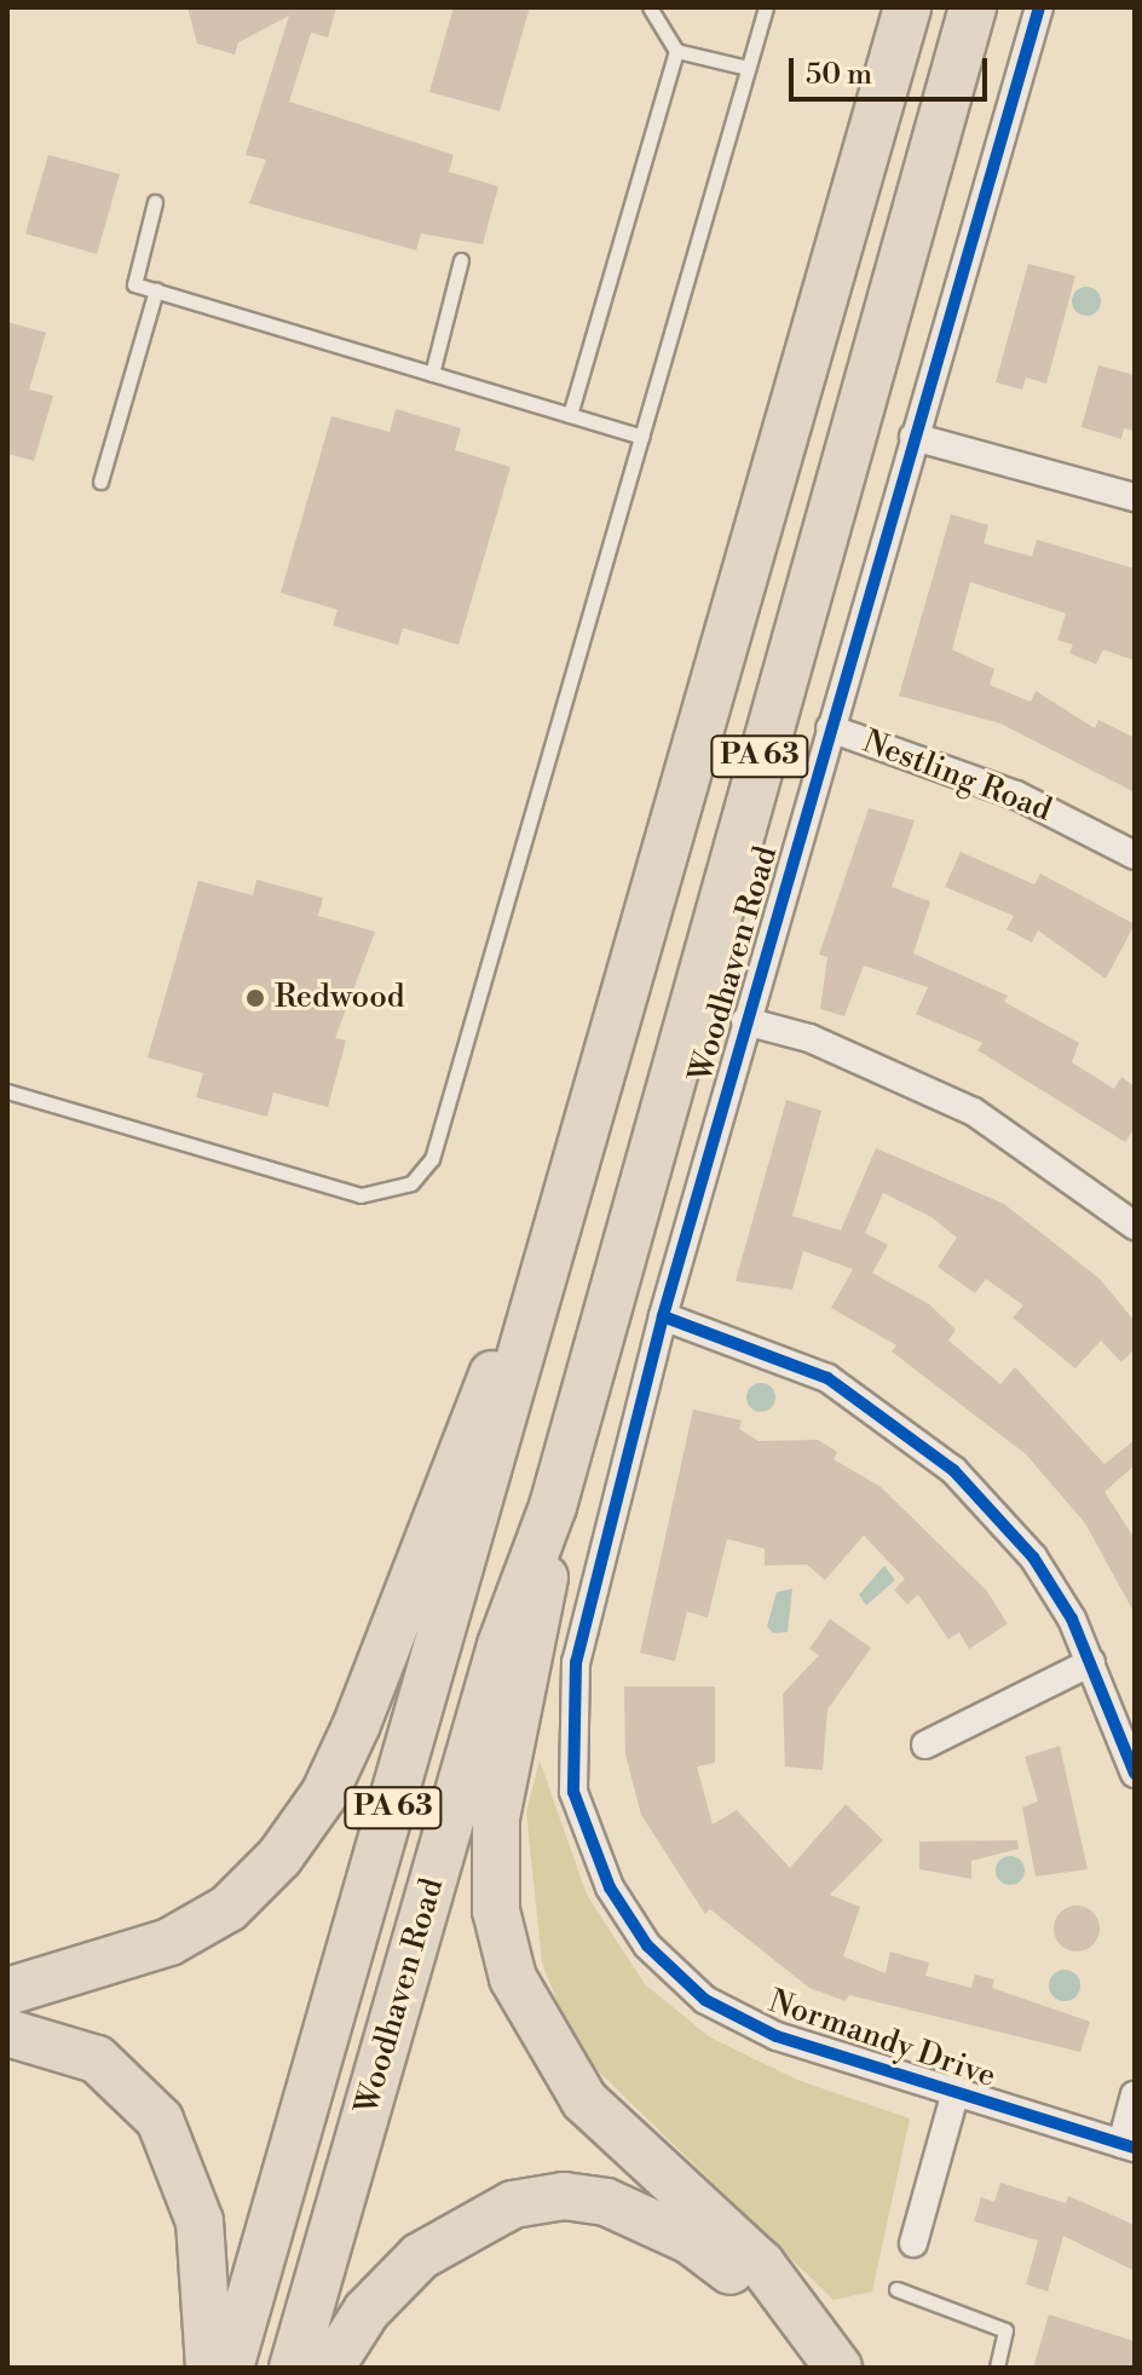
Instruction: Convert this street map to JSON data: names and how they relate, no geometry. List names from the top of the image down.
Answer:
{
  "streets": {
    "highway": ["PA 63", "Woodhaven Road"],
    "street": ["Nestling Road", "Normandy Drive"]
  },
  "crossings": [
    ["PA 63", "Woodhaven Road"],
    ["Nestling Road", "Woodhaven Road"],
    ["Woodhaven Road", "Normandy Drive"]
  ],
  "places": ["Redwood"],
  "scale_bar": "50 m"
}
